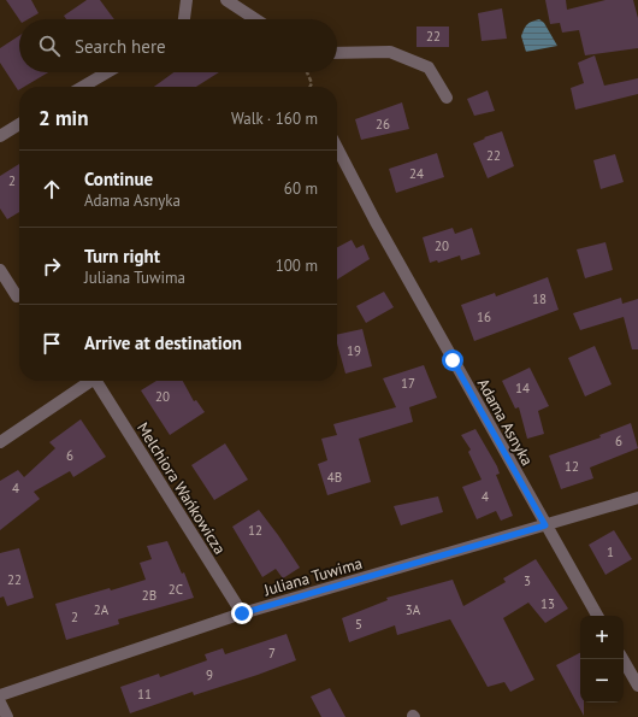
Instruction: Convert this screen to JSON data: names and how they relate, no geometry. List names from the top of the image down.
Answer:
{
  "streets": {
    "street": ["Adama Asnyka", "Melchiora Wańkowicza", "Juliana Tuwima"]
  },
  "crossings": [
    ["Adama Asnyka", "Juliana Tuwima"],
    ["Melchiora Wańkowicza", "Juliana Tuwima"]
  ],
  "house_numbers": [
    "22",
    "26",
    "22",
    "24",
    "2",
    "20",
    "18",
    "16",
    "19",
    "17",
    "14",
    "20",
    "6",
    "6",
    "12",
    "4B",
    "4",
    "4",
    "12",
    "1",
    "22",
    "3",
    "2C",
    "2B",
    "13",
    "2A",
    "3A",
    "2",
    "5",
    "7",
    "9",
    "11"
  ],
  "page": {
    "search": "Search here",
    "heading": ["2 min", "Walk · 160 m"],
    "list": [
      ["Continue", "Adama Asnyka", "60 m"],
      ["Turn right", "Juliana Tuwima", "100 m"],
      "Arrive at destination"
    ],
    "map_buttons": ["+", "−"]
  }
}
